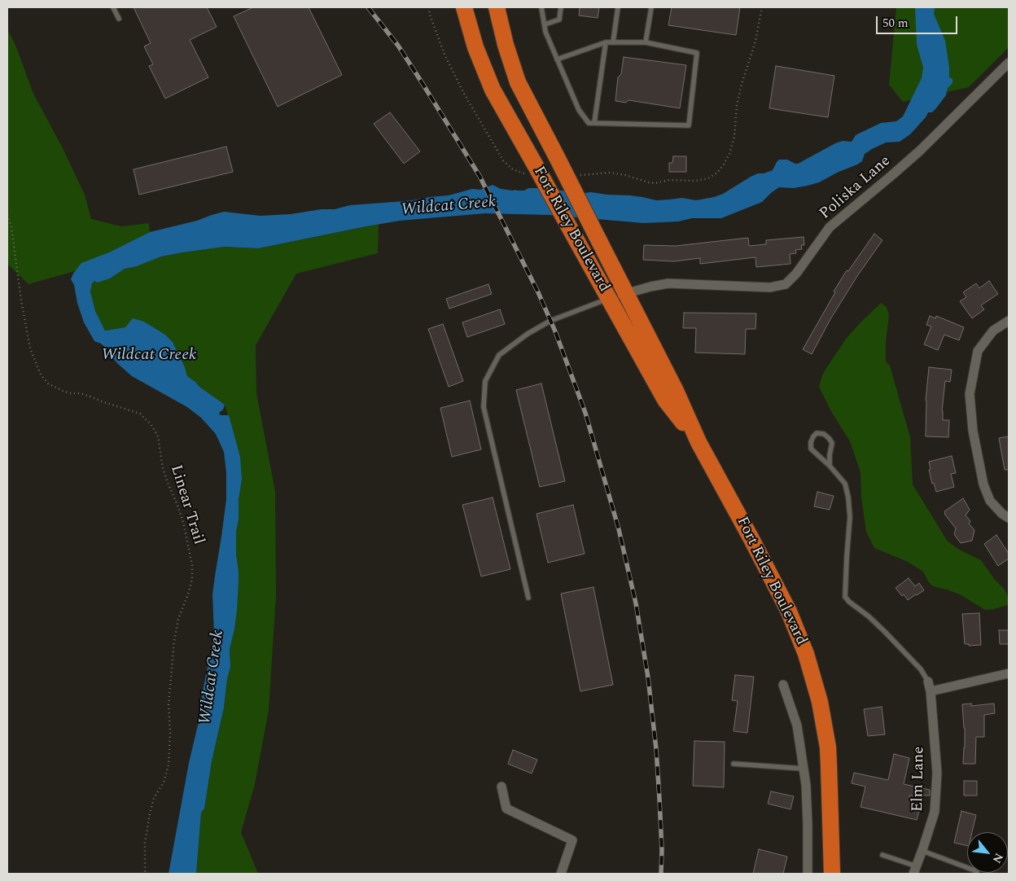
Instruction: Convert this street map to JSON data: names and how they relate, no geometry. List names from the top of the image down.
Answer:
{
  "streets": {
    "highway": ["Fort Riley Boulevard"],
    "street": ["Poliska Lane", "Elm Lane"],
    "path": ["Linear Trail"]
  },
  "crossings": [
    ["Poliska Lane", "Fort Riley Boulevard"]
  ],
  "water": ["Wildcat Creek"],
  "scale_bar": "50 m",
  "north": "bottom right"
}
